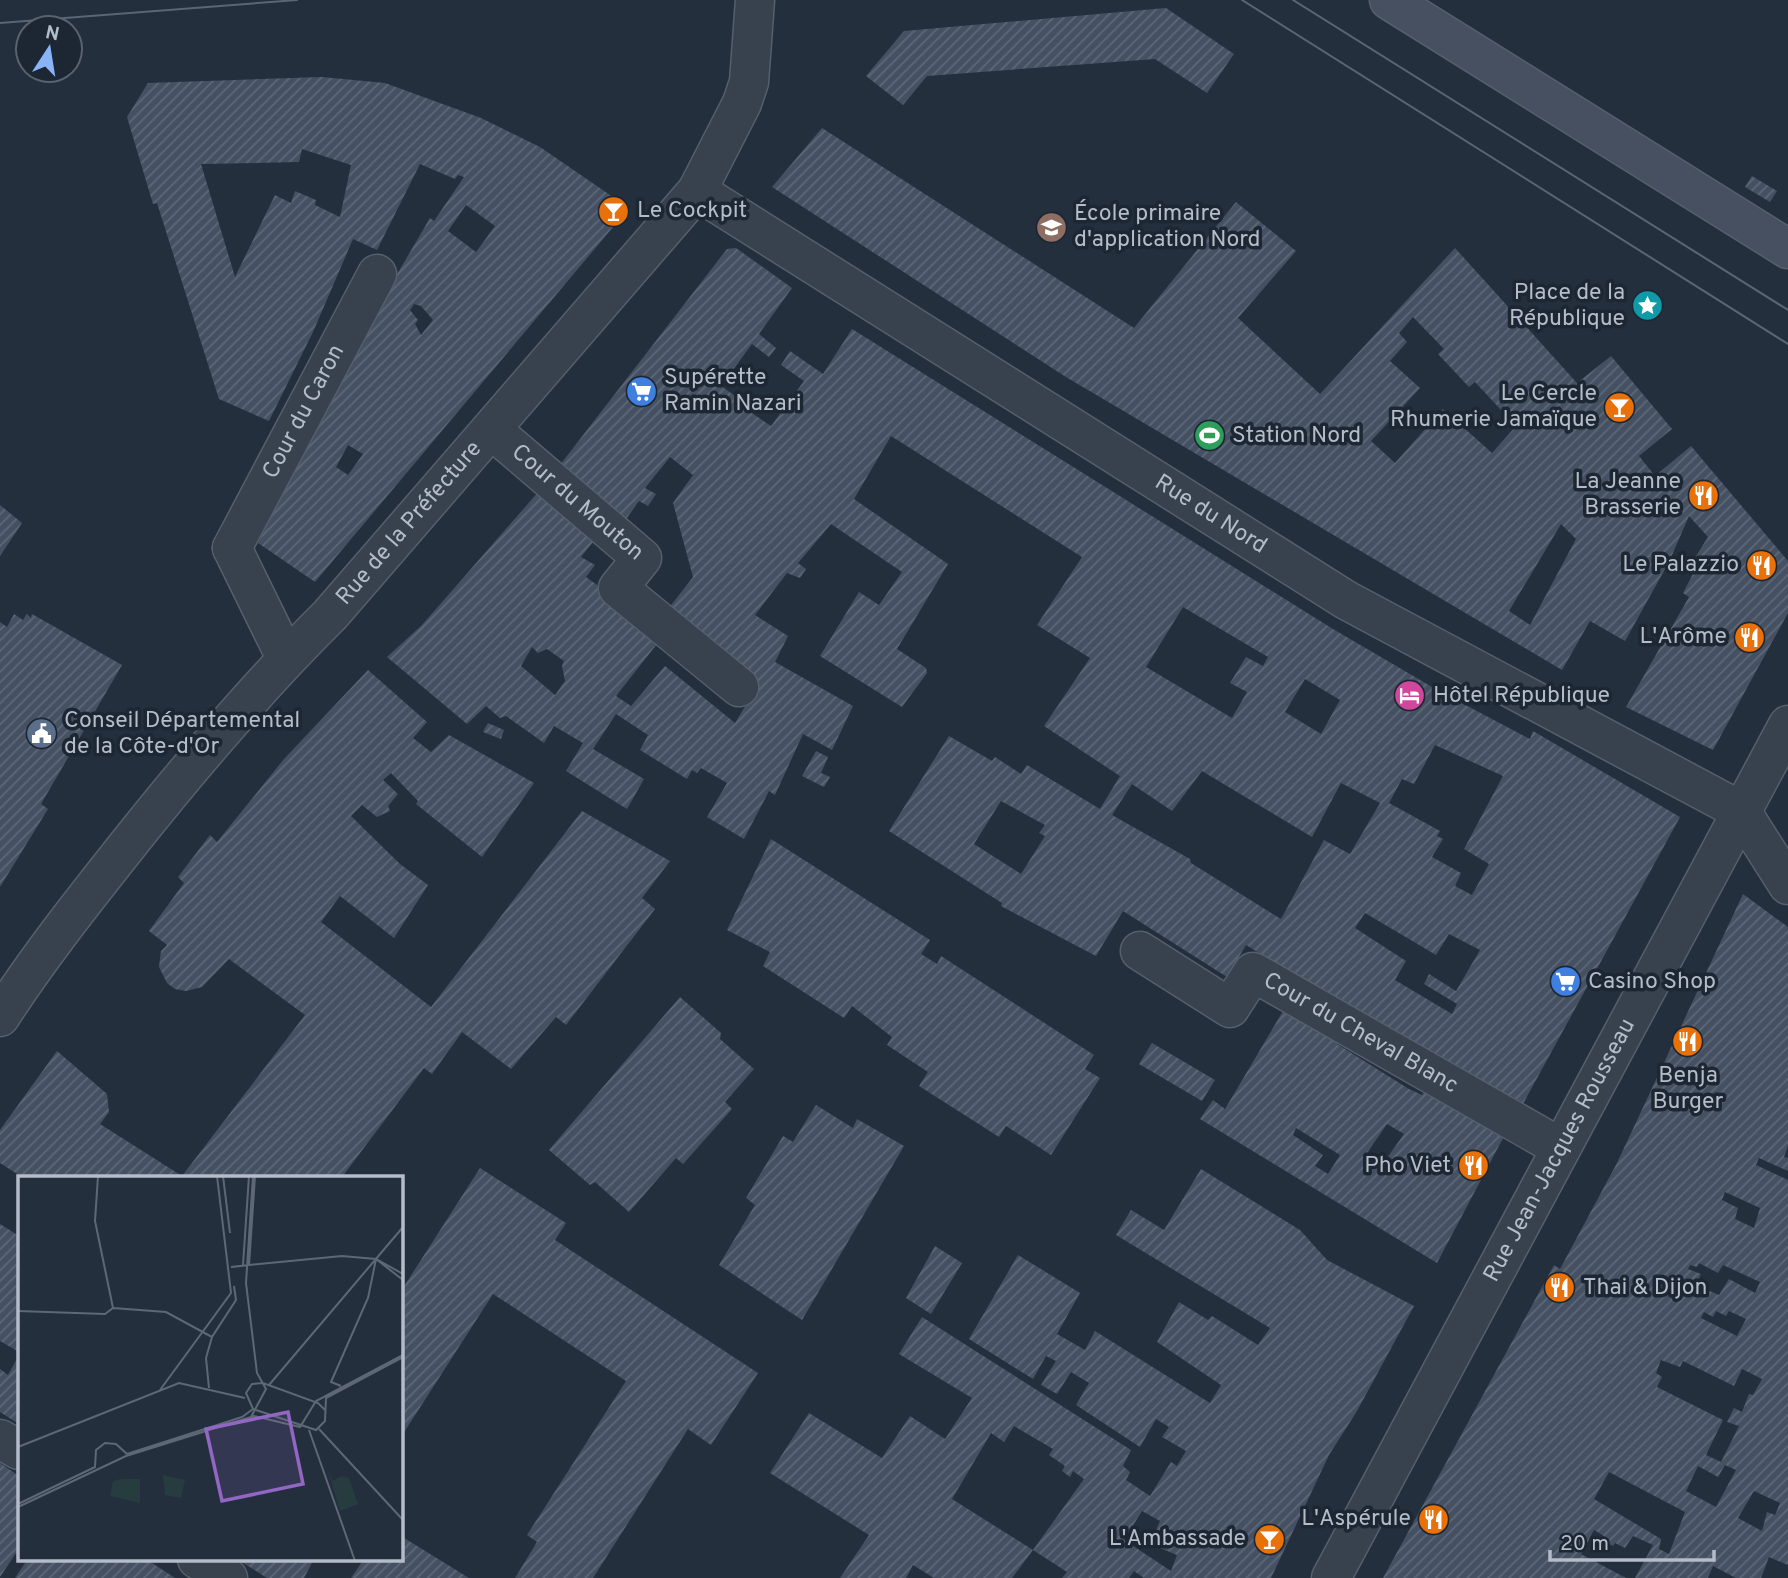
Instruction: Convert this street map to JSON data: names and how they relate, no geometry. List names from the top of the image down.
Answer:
{
  "streets": {
    "street": [
      "Cour du Caron",
      "Cour du Mouton",
      "Rue du Nord",
      "Rue de la Préfecture",
      "Cour du Cheval Blanc",
      "Rue Jean-Jacques Rousseau"
    ]
  },
  "crossings": [
    ["Cour du Caron", "Rue de la Préfecture"],
    ["Cour du Mouton", "Rue de la Préfecture"],
    ["Rue du Nord", "Rue de la Préfecture"],
    ["Rue du Nord", "Rue Jean-Jacques Rousseau"],
    ["Cour du Cheval Blanc", "Rue Jean-Jacques Rousseau"]
  ],
  "places": {
    "bar": ["Le Cockpit", "Le Cercle Rhumerie Jamaïque", "L'Ambassade"],
    "school or university": ["École primaire d'application Nord"],
    "place": ["Place de la République"],
    "supermarket": ["Supérette Ramin Nazari", "Casino Shop"],
    "sports": ["Station Nord"],
    "restaurant": [
      "La Jeanne Brasserie",
      "Le Palazzio",
      "L'Arôme",
      "Benja Burger",
      "Pho Viet",
      "Thai & Dijon",
      "L'Aspérule"
    ],
    "hotel": ["Hôtel République"],
    "public building": ["Conseil Départemental de la Côte-d'Or"]
  },
  "scale_bar": "20 m",
  "north": "top"
}
